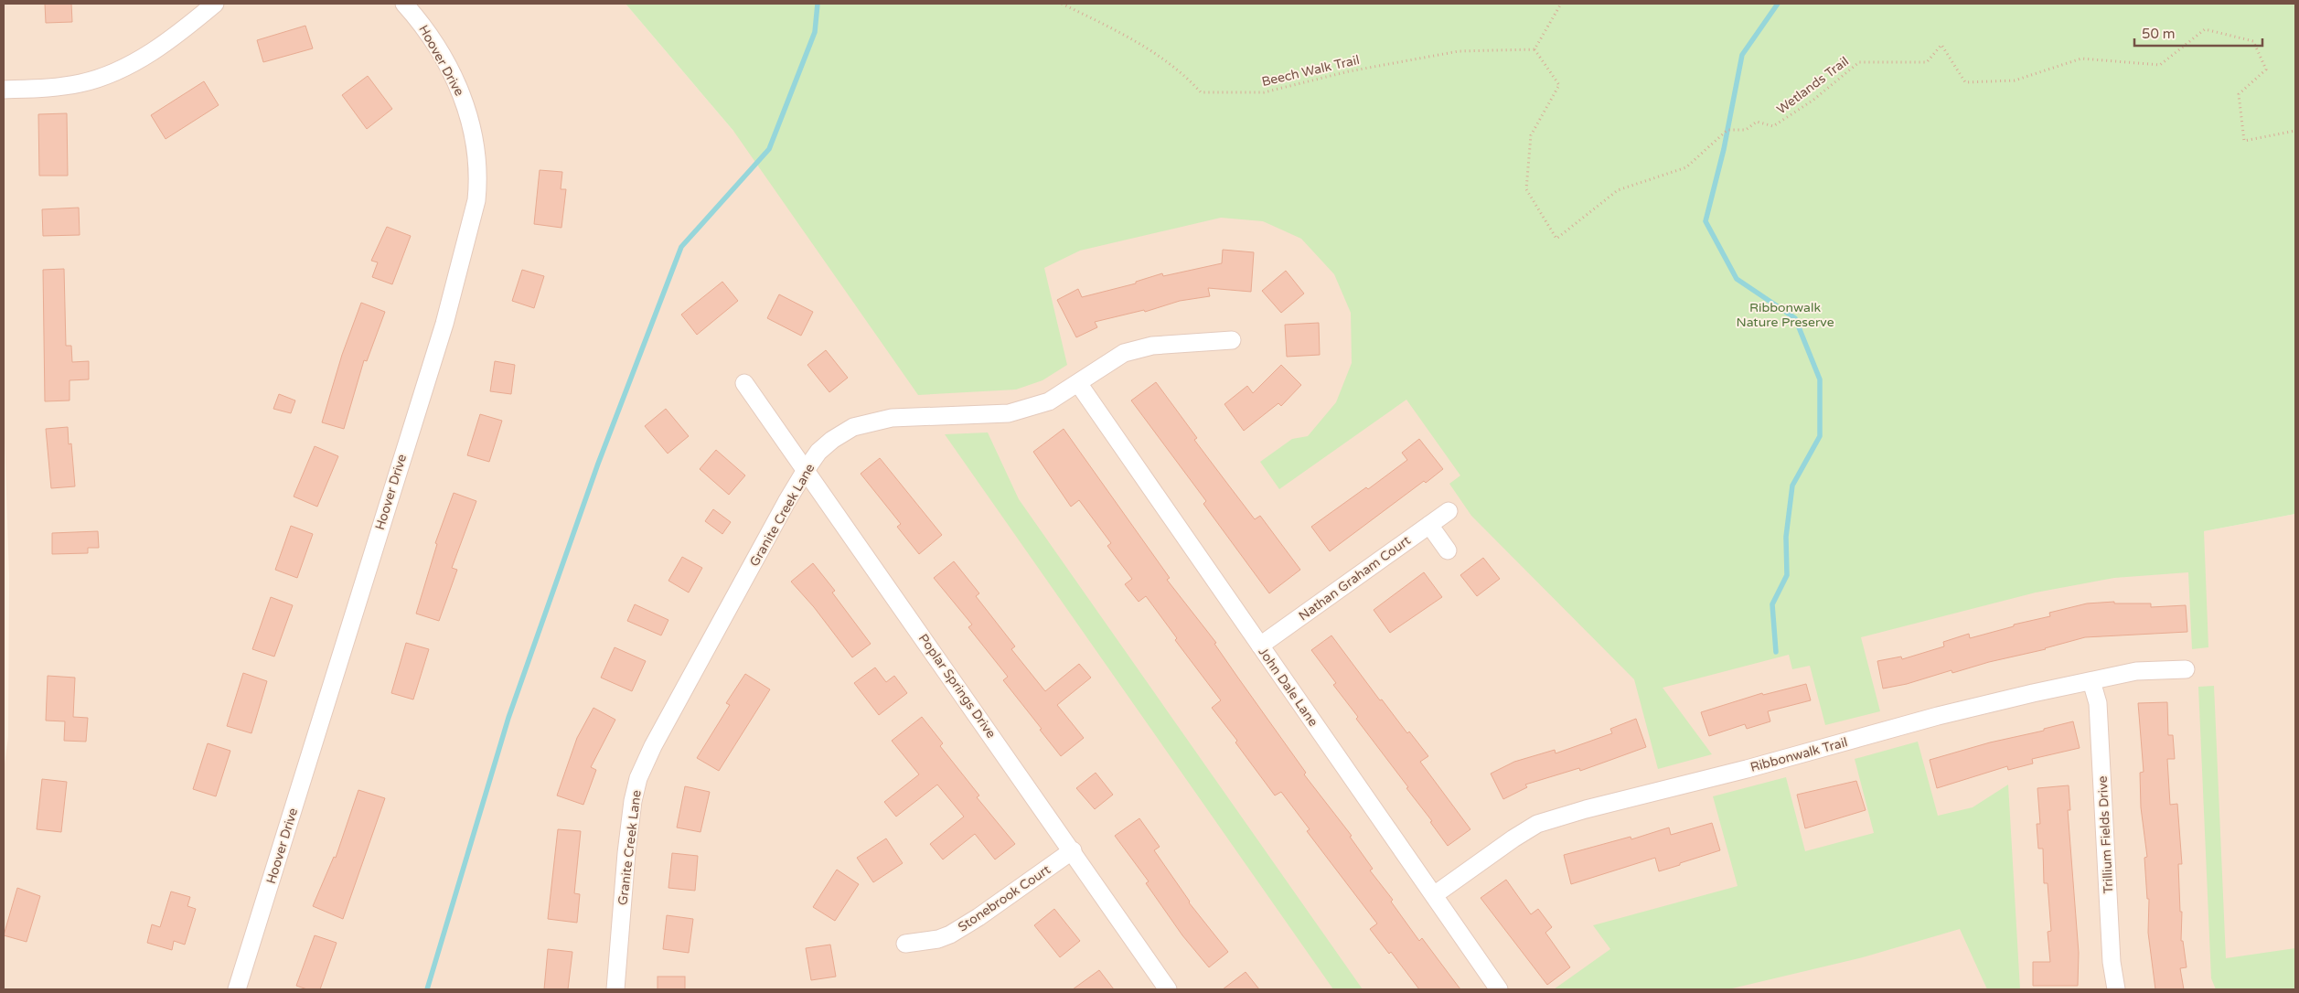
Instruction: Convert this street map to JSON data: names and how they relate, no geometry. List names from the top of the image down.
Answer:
{
  "streets": {
    "street": [
      "Hoover Drive",
      "Granite Creek Lane",
      "Nathan Graham Court",
      "Poplar Springs Drive",
      "John Dale Lane",
      "Ribbonwalk Trail",
      "Trillium Fields Drive",
      "Stonebrook Court"
    ],
    "path": ["Beech Walk Trail", "Wetlands Trail"]
  },
  "crossings": [
    ["Beech Walk Trail", "Wetlands Trail"],
    ["Granite Creek Lane", "Poplar Springs Drive"],
    ["Granite Creek Lane", "John Dale Lane"],
    ["Nathan Graham Court", "John Dale Lane"],
    ["Poplar Springs Drive", "Stonebrook Court"],
    ["John Dale Lane", "Ribbonwalk Trail"],
    ["Ribbonwalk Trail", "Trillium Fields Drive"]
  ],
  "parks": ["Ribbonwalk Nature Preserve"],
  "scale_bar": "50 m"
}
